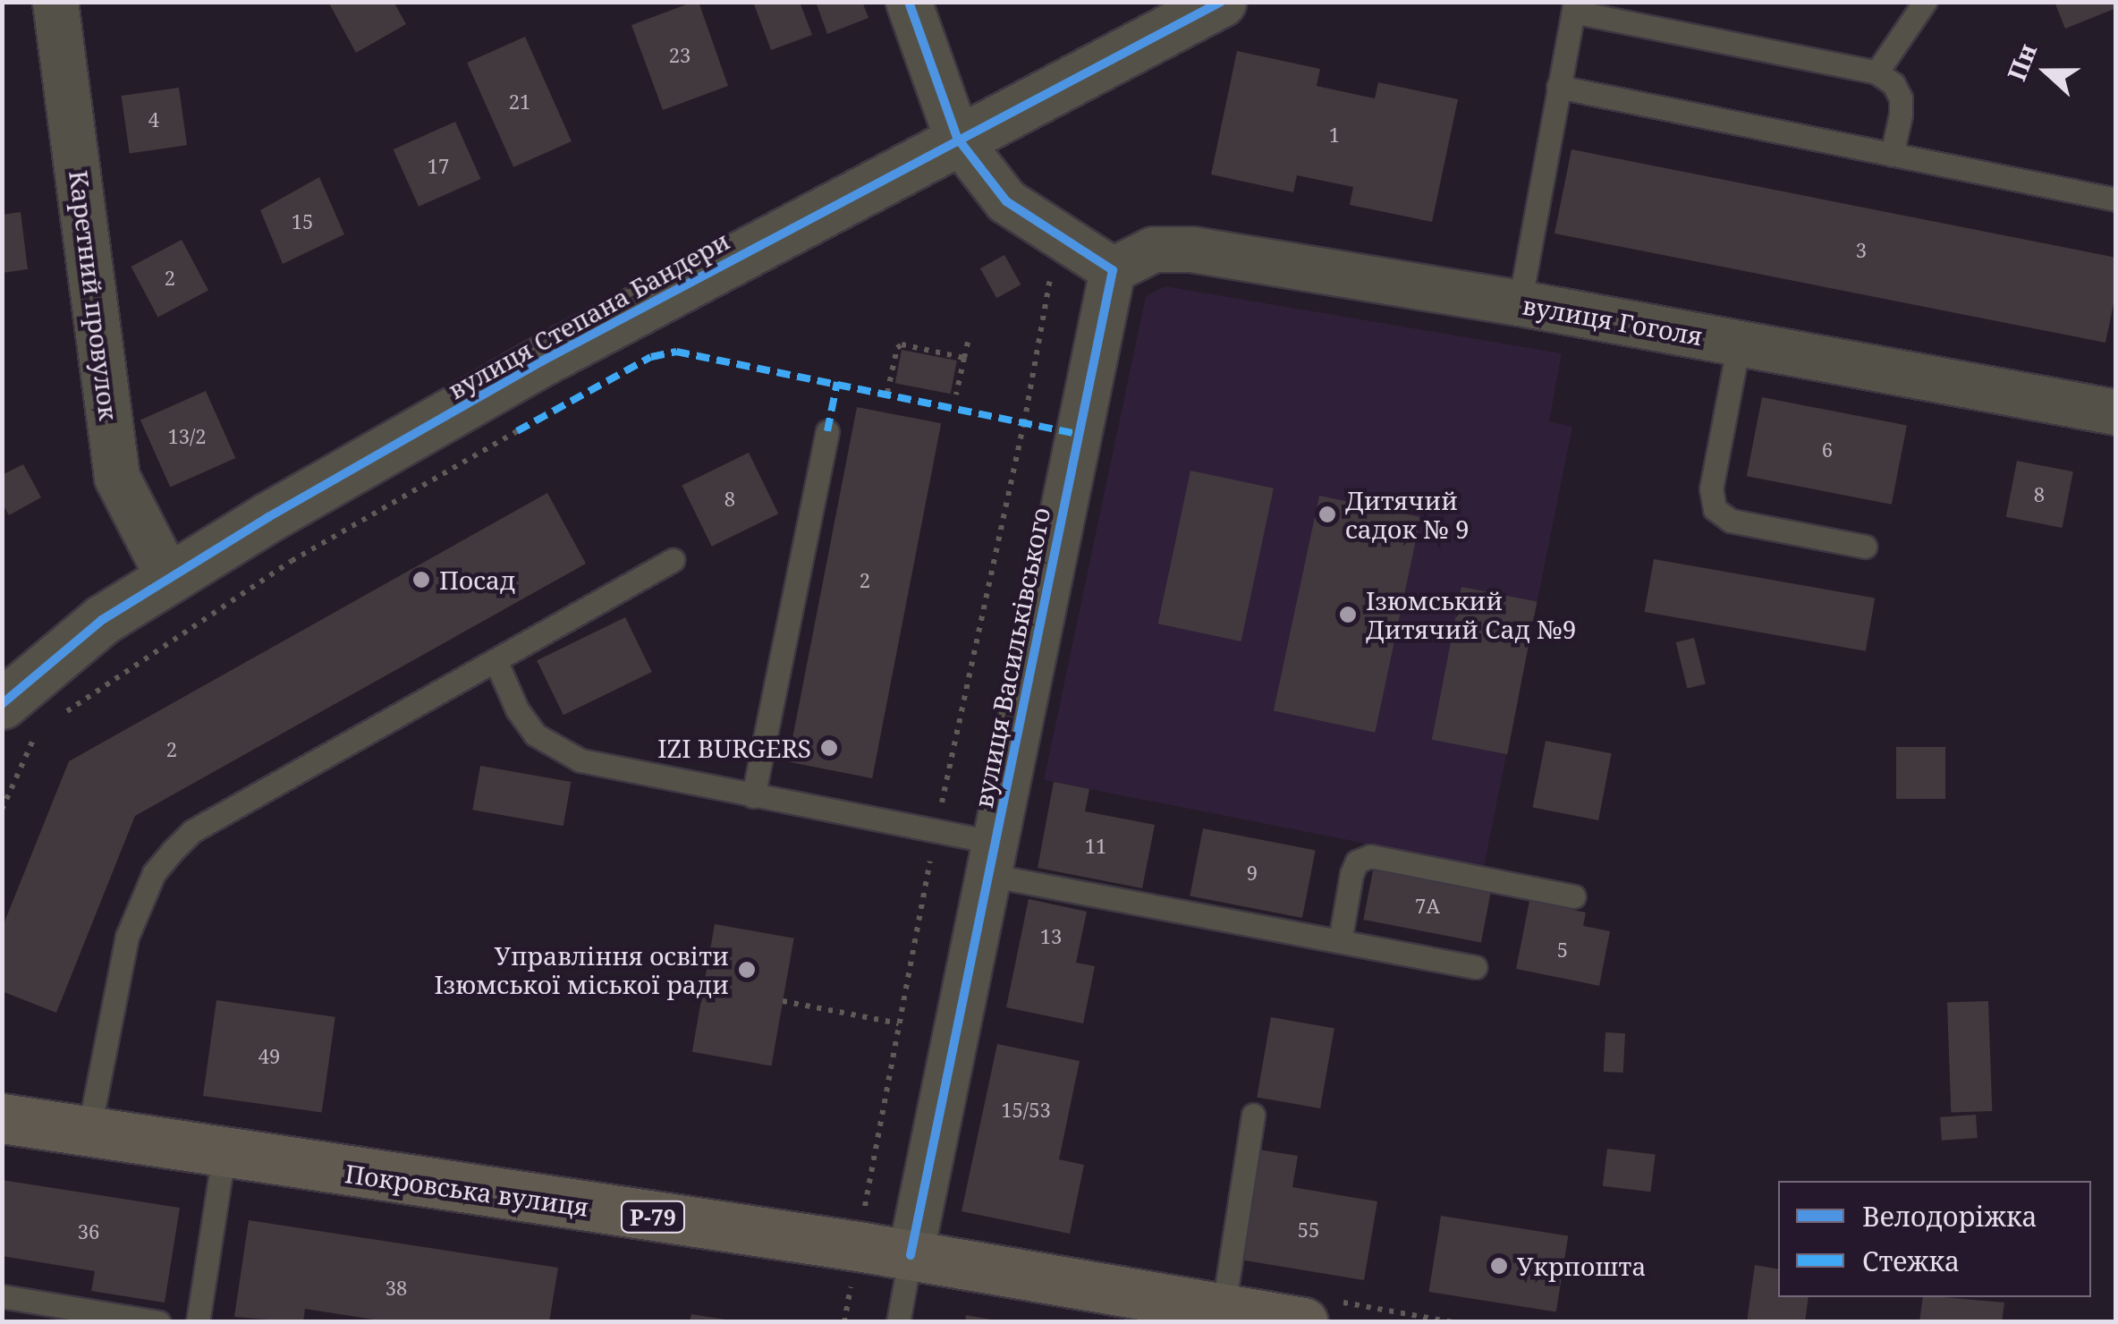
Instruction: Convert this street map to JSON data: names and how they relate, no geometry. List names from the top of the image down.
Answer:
{
  "streets": {
    "main road": ["Покровська вулиця", "Р-79"],
    "street": [
      "Каретний провулок",
      "вулиця Степана Бандери",
      "вулиця Гоголя",
      "вулиця Васильківського"
    ]
  },
  "crossings": [
    ["Каретний провулок", "вулиця Степана Бандери"],
    ["вулиця Гоголя", "вулиця Васильківського"],
    ["вулиця Васильківського", "Покровська вулиця"]
  ],
  "places": [
    "Дитячий садок № 9",
    "Посад",
    "Ізюмський Дитячий Сад №9",
    "IZI BURGERS",
    "Управління освіти Ізюмської міської ради",
    "Укрпошта"
  ],
  "house_numbers": [
    "23",
    "21",
    "4",
    "1",
    "17",
    "15",
    "3",
    "2",
    "13/2",
    "6",
    "8",
    "8",
    "2",
    "2",
    "11",
    "9",
    "7А",
    "13",
    "5",
    "49",
    "15/53",
    "55",
    "36",
    "38"
  ],
  "legend": ["Велодоріжка", "Стежка"],
  "north": "left"
}
